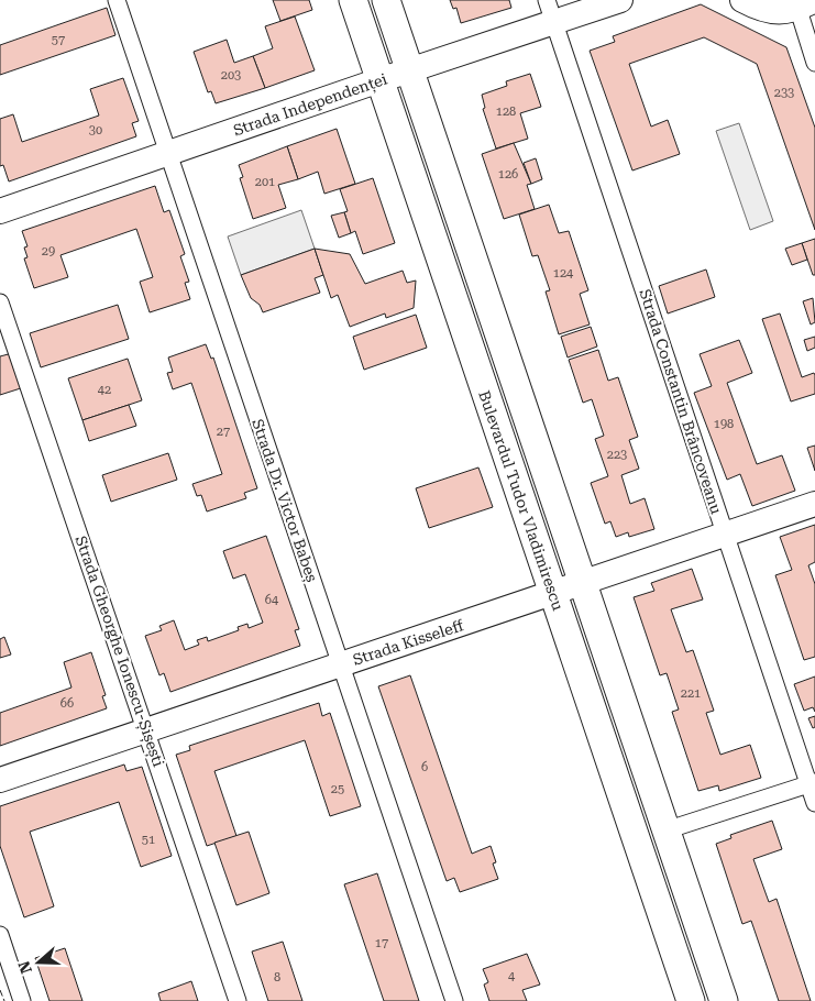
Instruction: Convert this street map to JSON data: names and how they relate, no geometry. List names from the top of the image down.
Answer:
{
  "streets": {
    "main road": ["Bulevardul Tudor Vladimirescu"],
    "street": [
      "Strada Independenței",
      "Strada Constantin Brâncoveanu",
      "Strada Dr. Victor Babeș",
      "Strada Kisseleff",
      "Strada Gheorghe Ionescu-Șișești"
    ]
  },
  "crossings": [
    ["Strada Independenței", "Strada Constantin Brâncoveanu"],
    ["Strada Independenței", "Strada Dr. Victor Babeș"],
    ["Strada Independenței", "Bulevardul Tudor Vladimirescu"],
    ["Strada Constantin Brâncoveanu", "Strada Kisseleff"],
    ["Strada Dr. Victor Babeș", "Strada Kisseleff"],
    ["Bulevardul Tudor Vladimirescu", "Strada Kisseleff"],
    ["Strada Kisseleff", "Strada Gheorghe Ionescu-Șișești"]
  ],
  "house_numbers": [
    "57",
    "203",
    "233",
    "128",
    "30",
    "126",
    "201",
    "29",
    "124",
    "42",
    "198",
    "27",
    "223",
    "64",
    "221",
    "66",
    "6",
    "25",
    "51",
    "17",
    "4",
    "8"
  ],
  "north": "left"
}
